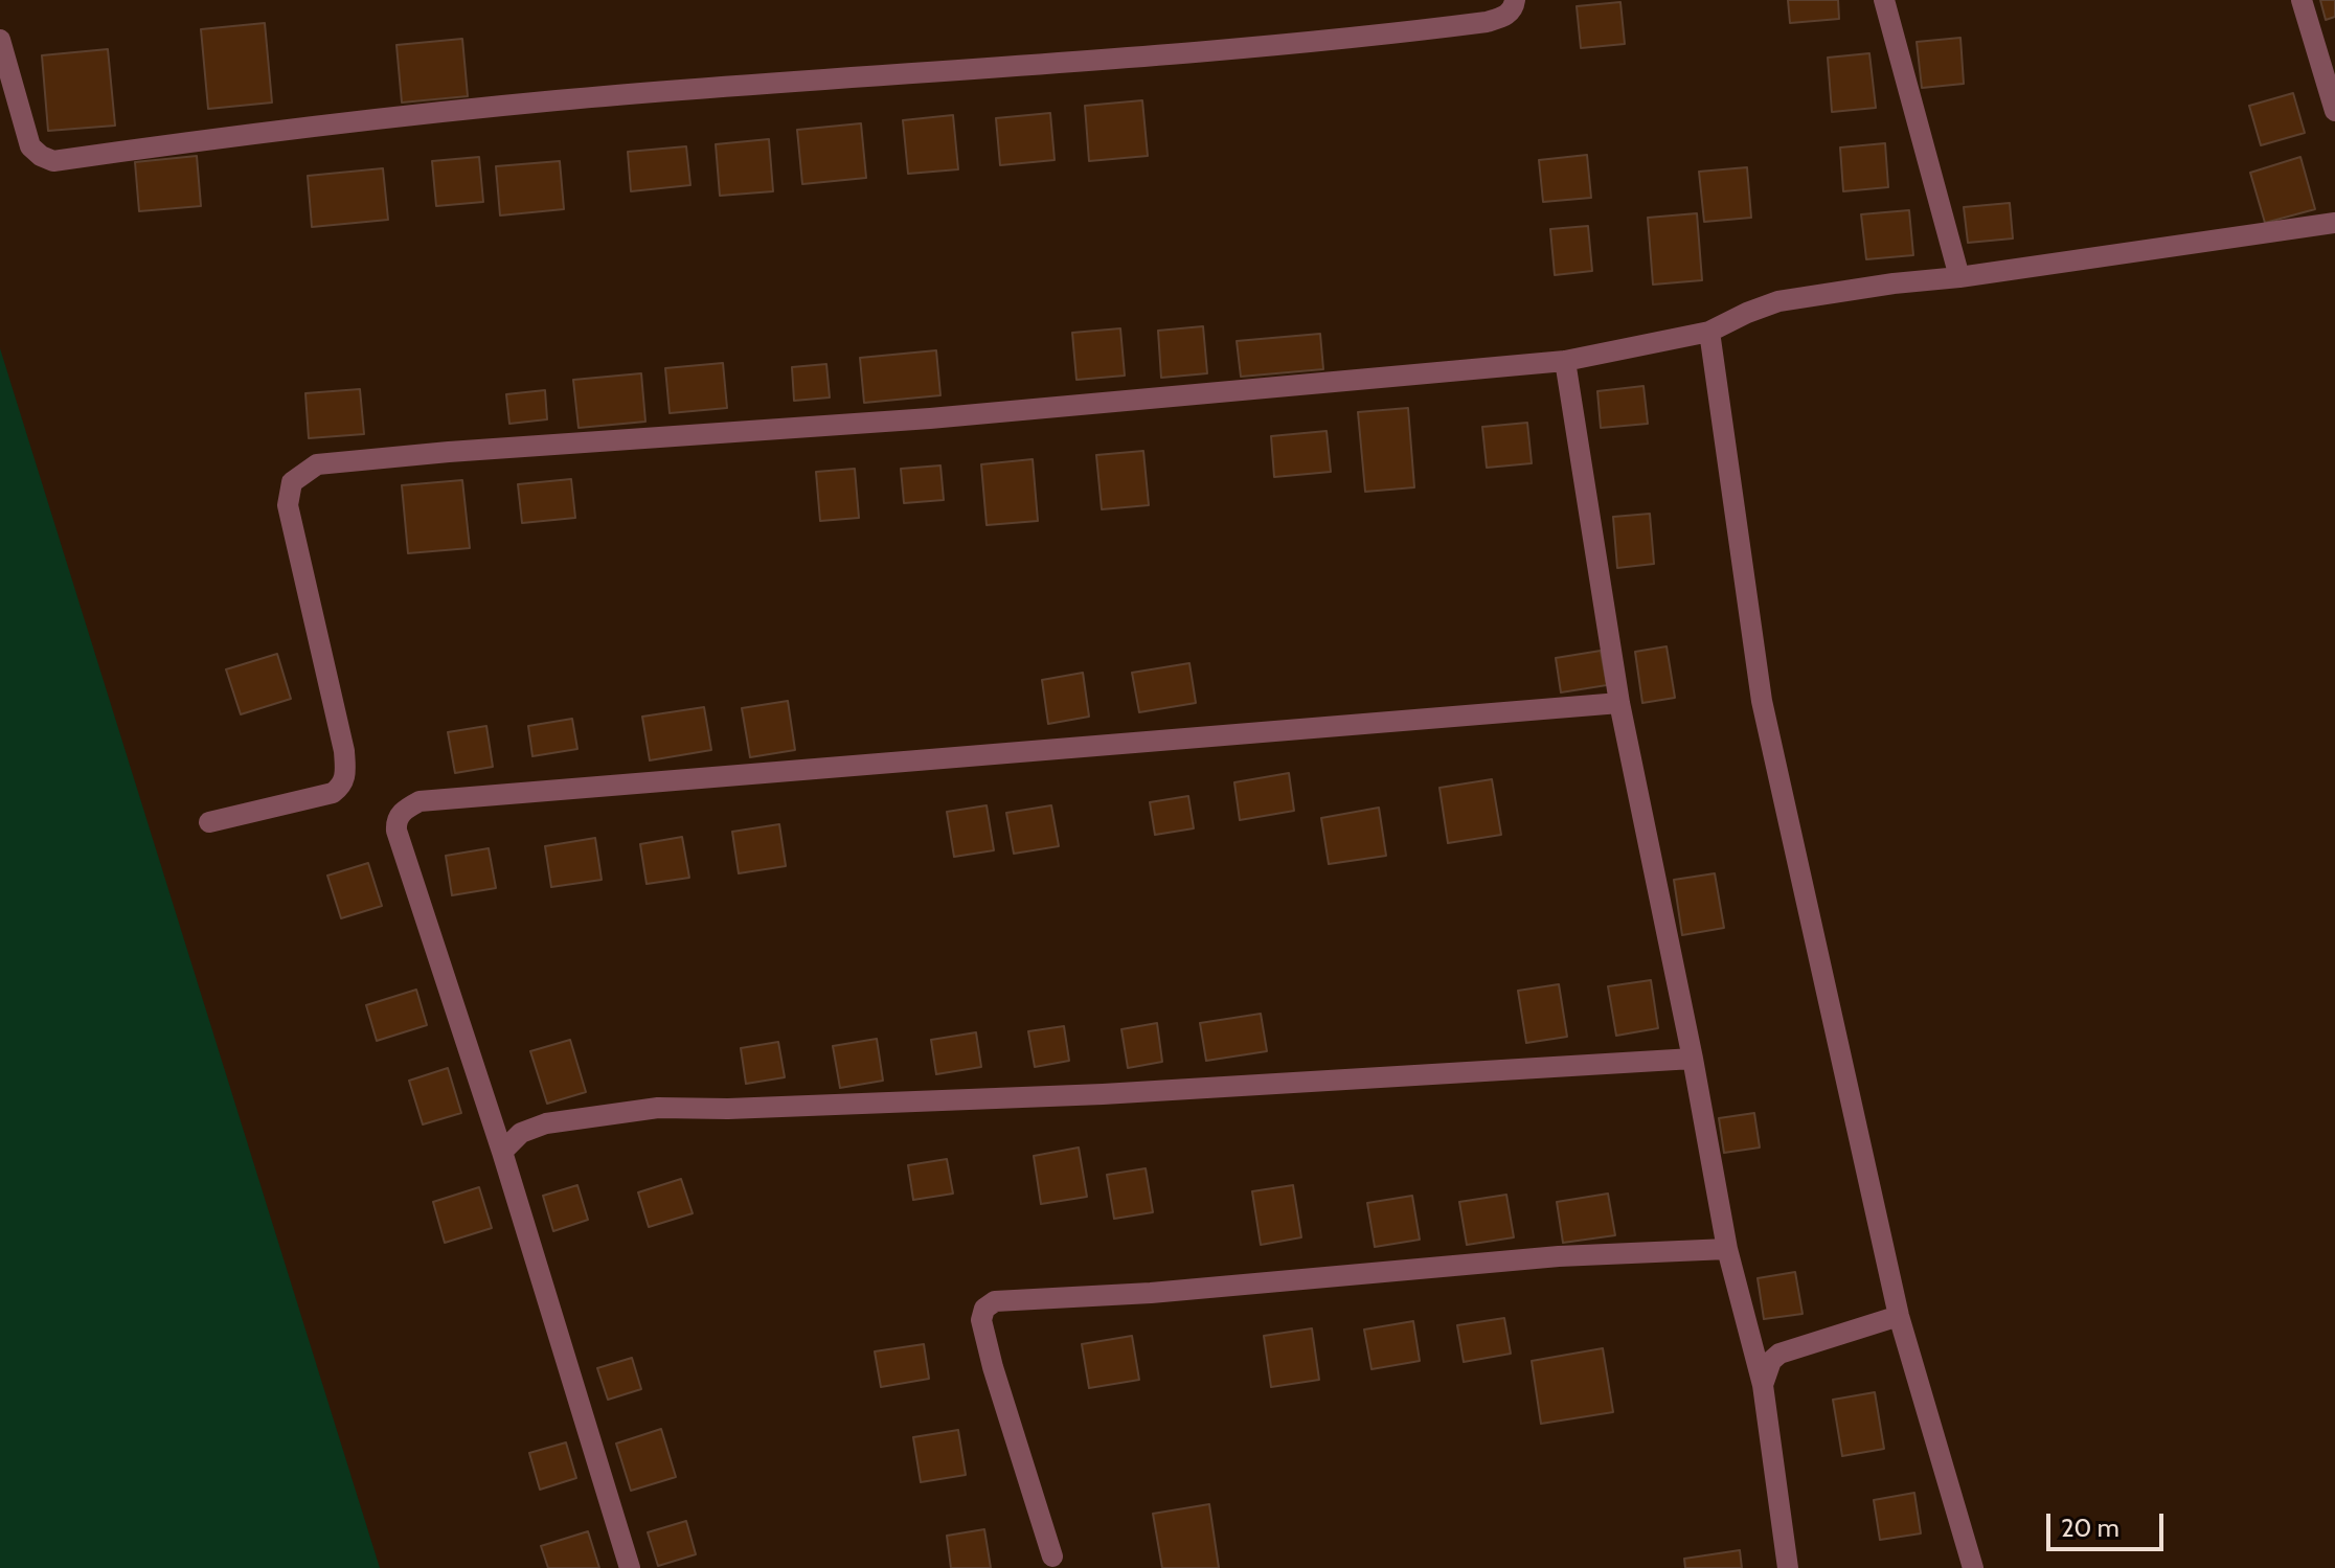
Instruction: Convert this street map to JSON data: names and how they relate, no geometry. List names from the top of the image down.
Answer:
{
  "scale_bar": "20 m"
}
